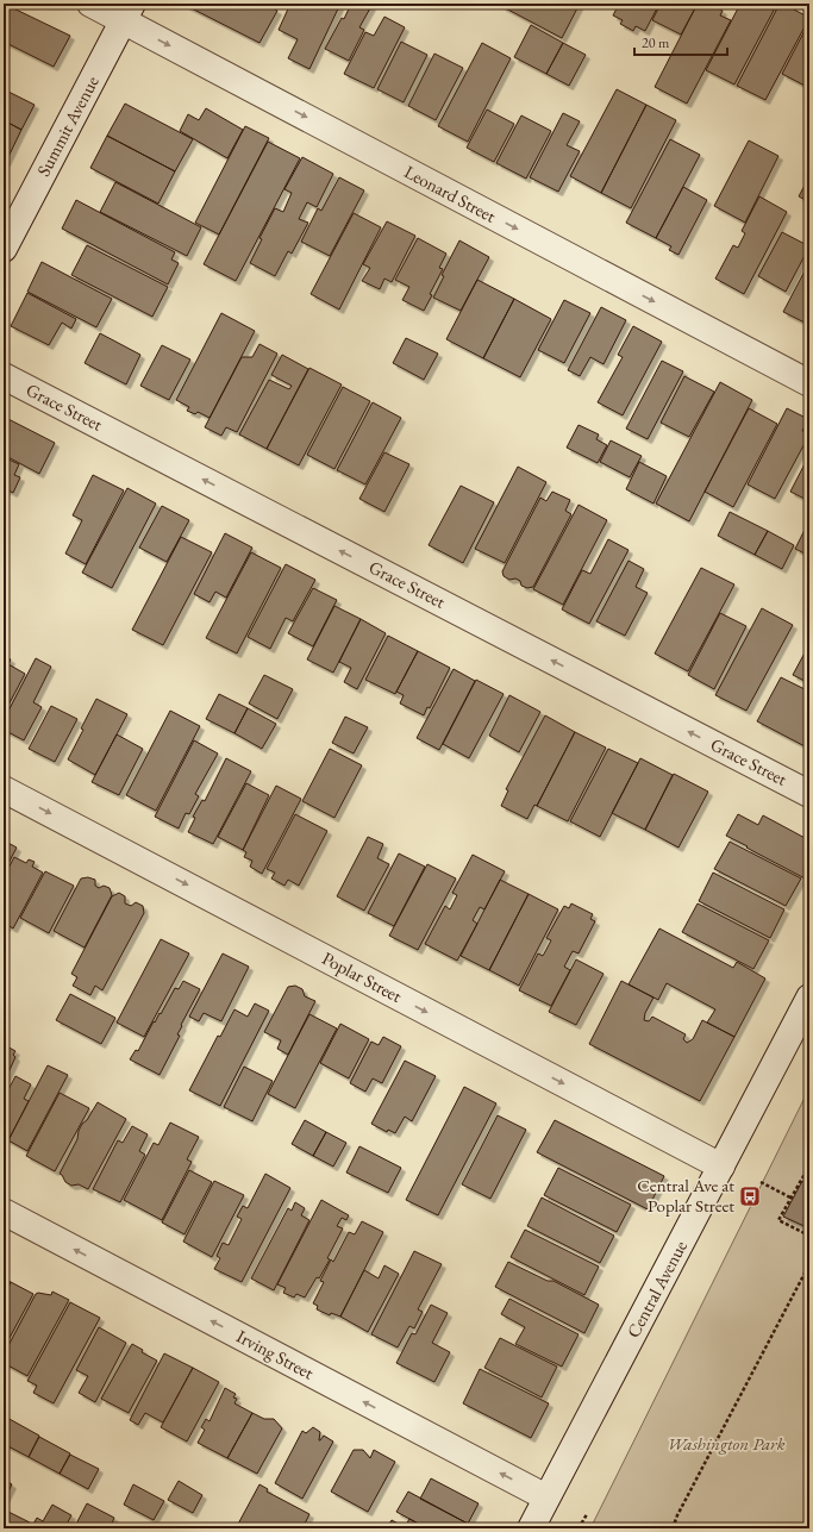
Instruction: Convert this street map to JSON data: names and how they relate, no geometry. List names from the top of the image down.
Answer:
{
  "streets": {
    "street": [
      "Summit Avenue",
      "Leonard Street",
      "Grace Street",
      "Poplar Street",
      "Central Avenue",
      "Irving Street"
    ]
  },
  "crossings": [
    ["Summit Avenue", "Leonard Street"],
    ["Poplar Street", "Central Avenue"],
    ["Central Avenue", "Irving Street"]
  ],
  "one_way": [
    "Leonard Street",
    "Grace Street",
    "Poplar Street",
    "Irving Street"
  ],
  "parks": ["Washington Park"],
  "places": {
    "bus stop": ["Central Ave at Poplar Street"]
  },
  "scale_bar": "20 m"
}
